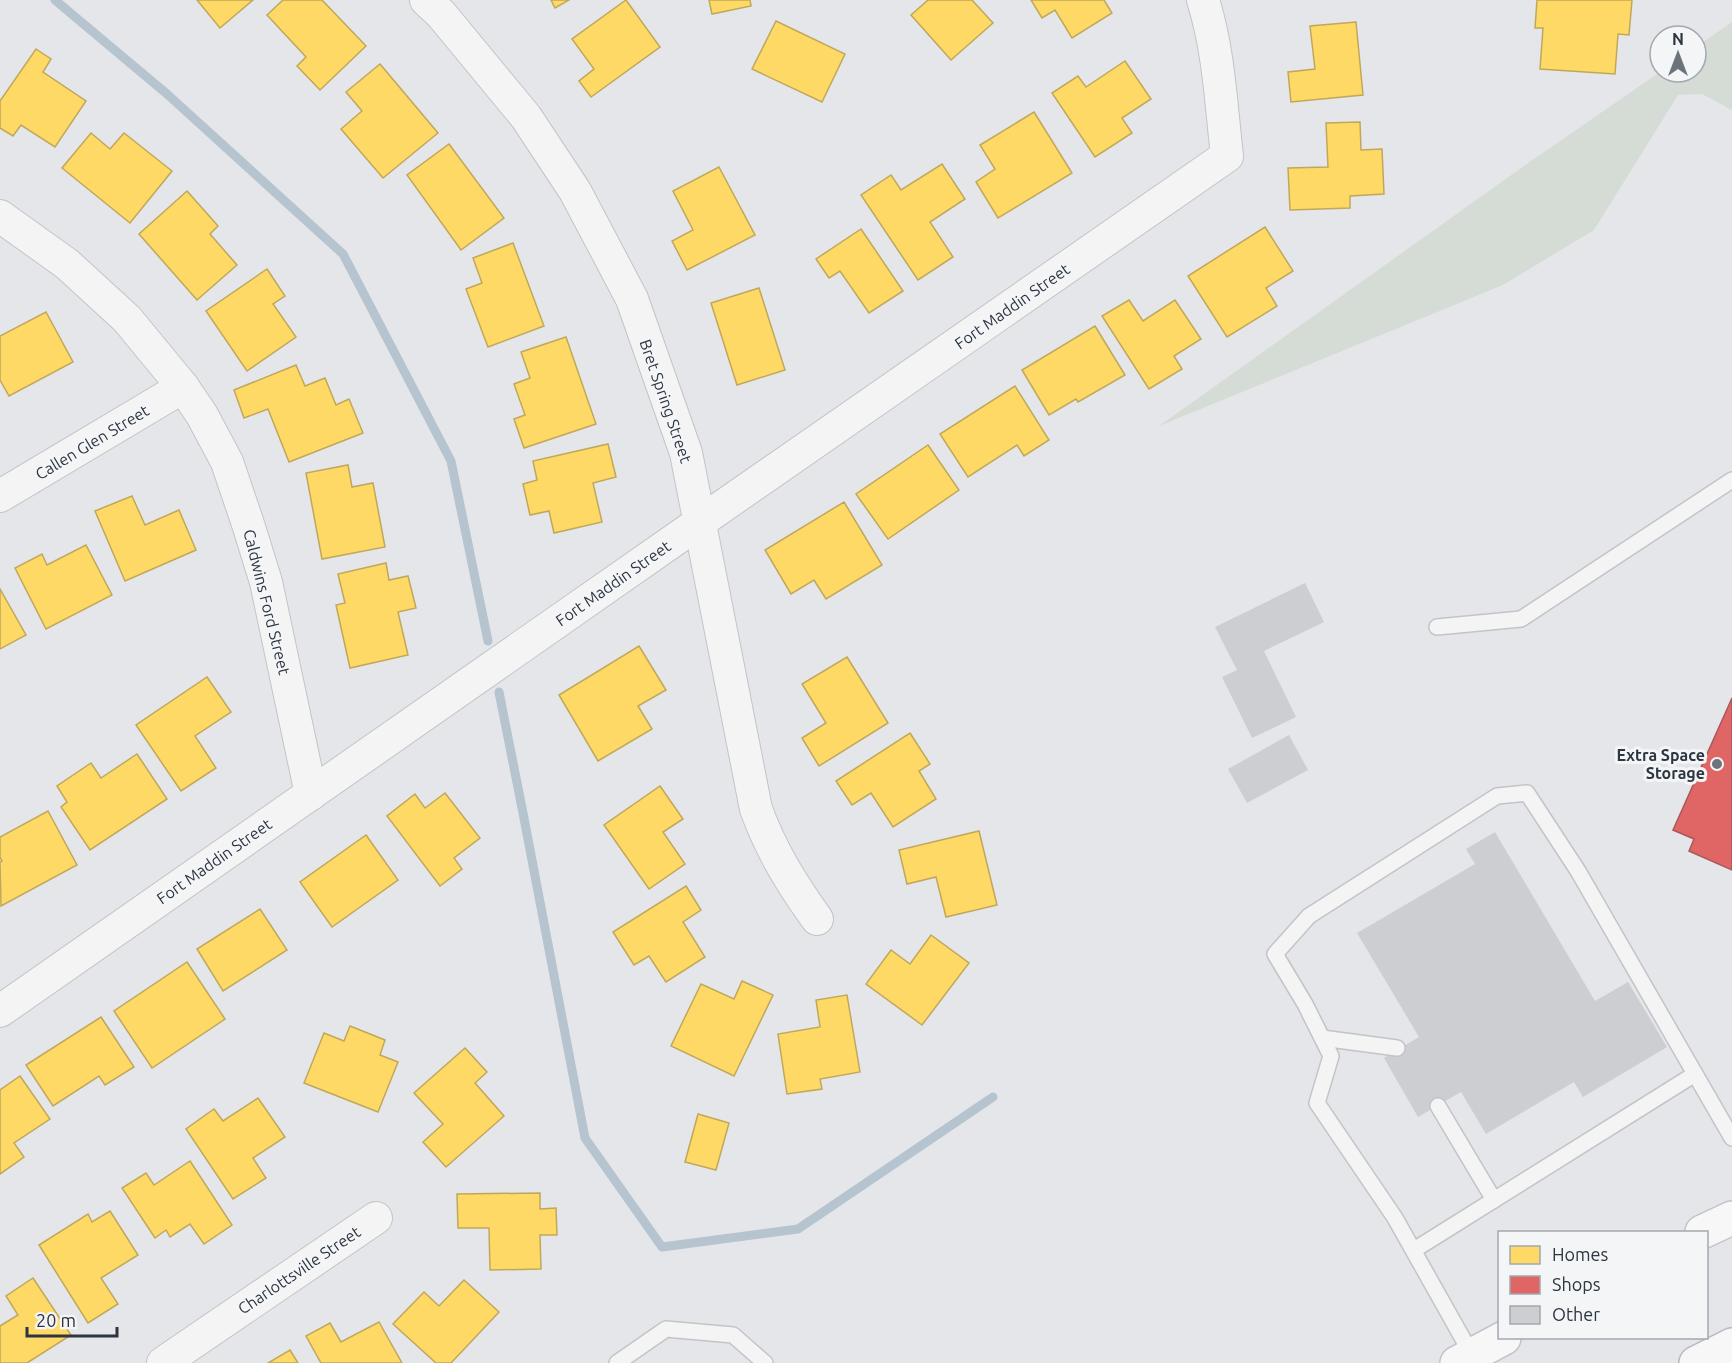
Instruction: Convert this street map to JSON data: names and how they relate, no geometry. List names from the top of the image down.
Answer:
{
  "streets": {
    "street": [
      "Fort Maddin Street",
      "Bret Spring Street",
      "Callen Glen Street",
      "Caldwins Ford Street",
      "Charlottsville Street"
    ]
  },
  "crossings": [
    ["Fort Maddin Street", "Bret Spring Street"],
    ["Fort Maddin Street", "Caldwins Ford Street"],
    ["Callen Glen Street", "Caldwins Ford Street"]
  ],
  "places": ["Extra Space Storage"],
  "legend": ["Homes", "Shops", "Other"],
  "scale_bar": "20 m",
  "north": "top"
}
